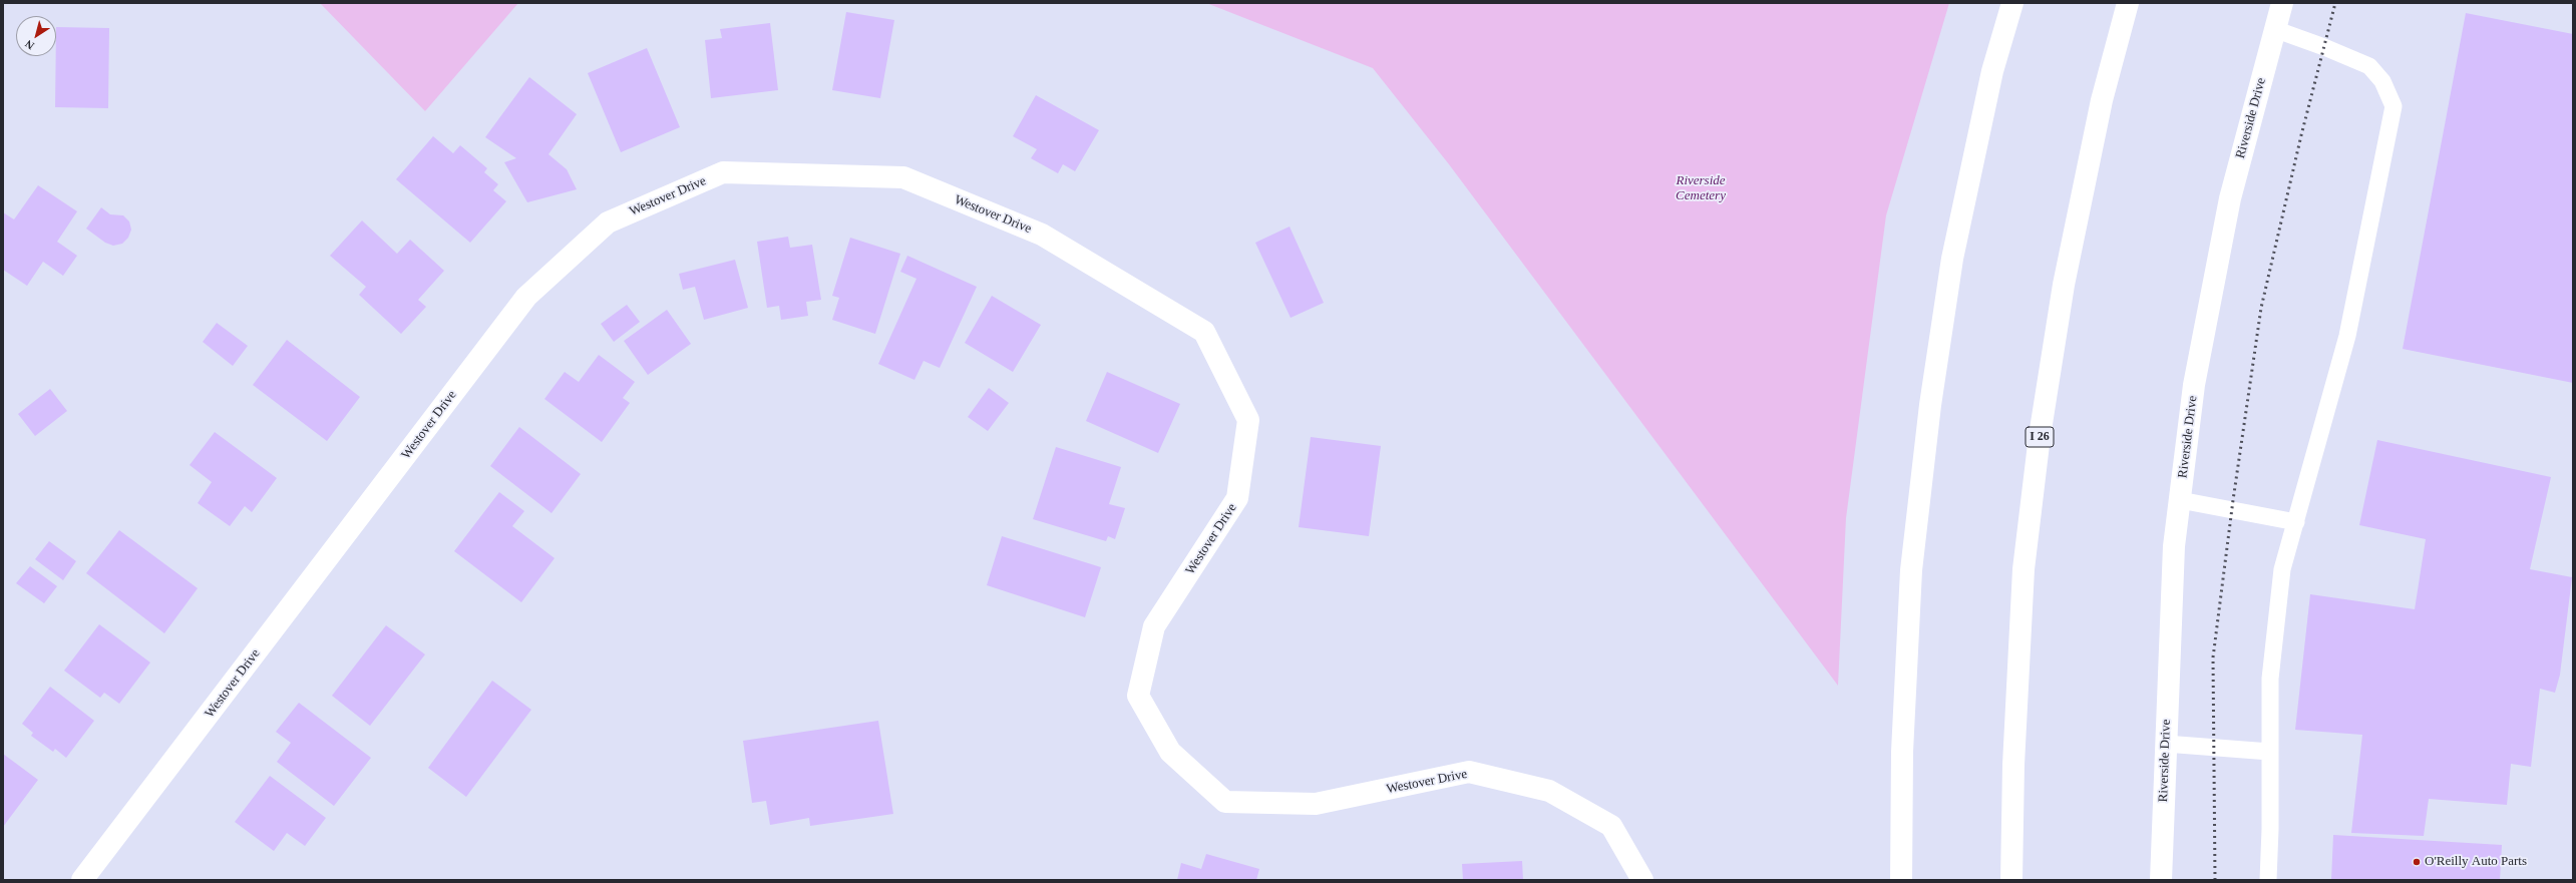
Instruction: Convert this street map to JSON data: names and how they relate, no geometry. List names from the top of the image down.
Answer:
{
  "streets": {
    "main road": ["Riverside Drive", "Westover Drive", "I 26"]
  },
  "parks": ["Riverside Cemetery"],
  "places": ["O'Reilly Auto Parts"],
  "north": "bottom left"
}
